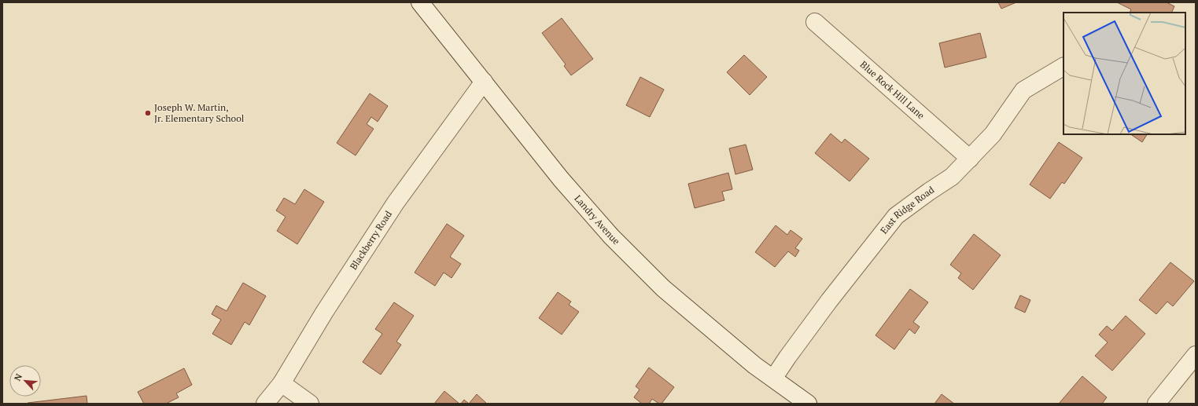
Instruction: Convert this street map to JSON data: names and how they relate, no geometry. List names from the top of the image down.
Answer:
{
  "streets": {
    "street": [
      "Blue Rock Hill Lane",
      "East Ridge Road",
      "Landry Avenue",
      "Blackberry Road"
    ]
  },
  "crossings": [
    ["Blue Rock Hill Lane", "East Ridge Road"],
    ["East Ridge Road", "Landry Avenue"],
    ["Landry Avenue", "Blackberry Road"]
  ],
  "places": ["Joseph W. Martin, Jr. Elementary School"],
  "north": "top left"
}
